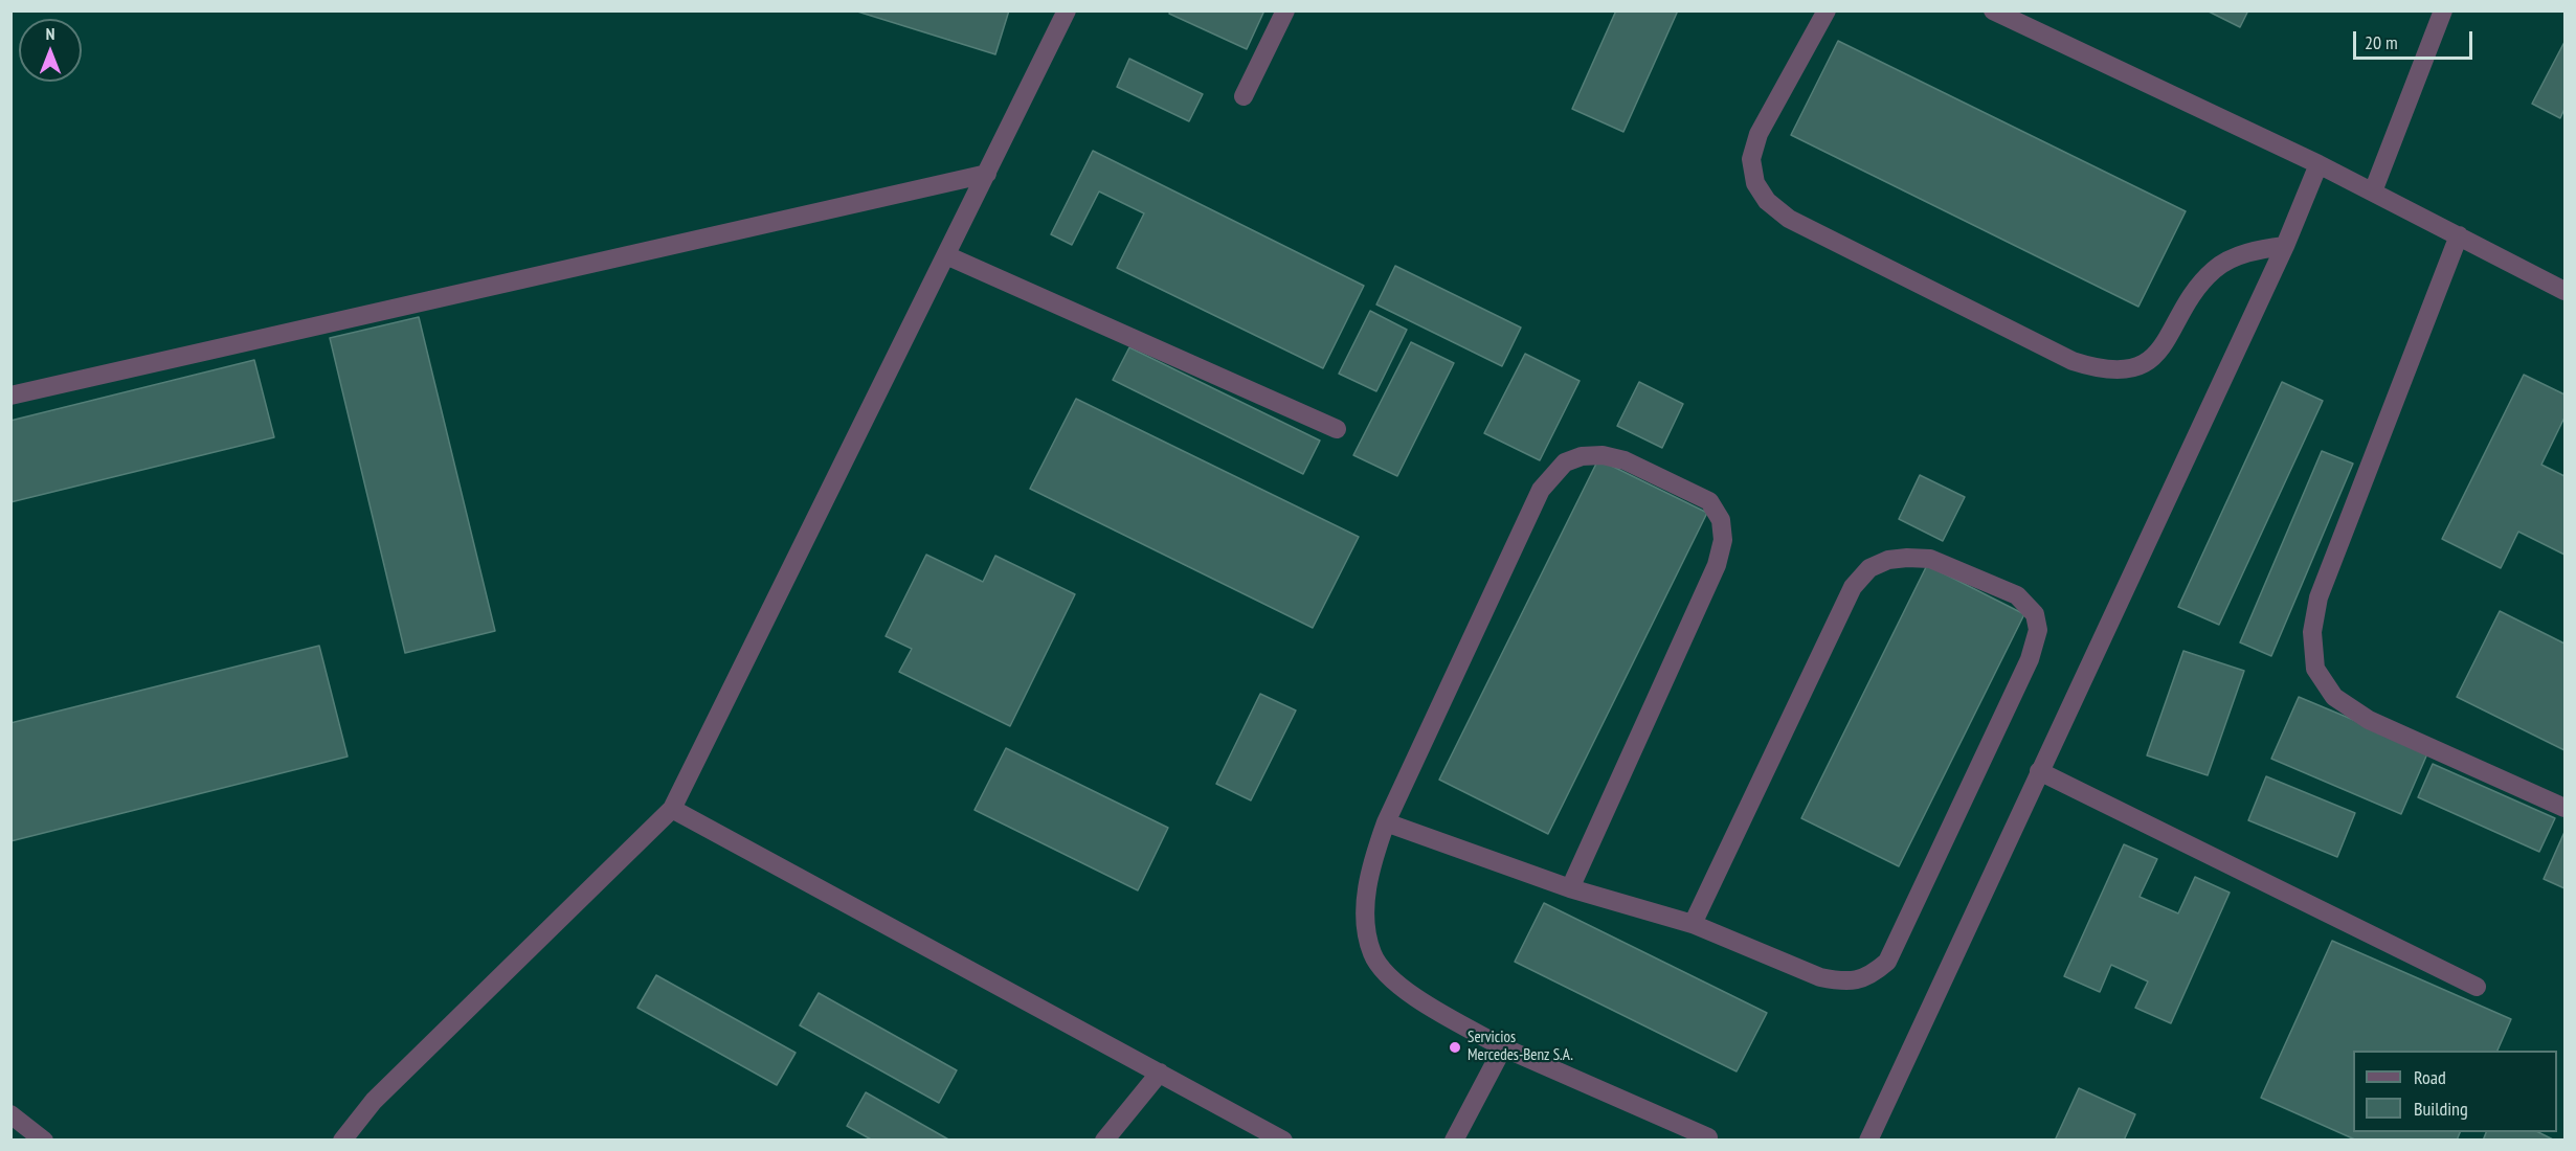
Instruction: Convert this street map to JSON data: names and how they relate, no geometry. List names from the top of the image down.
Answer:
{
  "places": ["Servicios Mercedes-Benz S.A."],
  "legend": ["Road", "Building"],
  "scale_bar": "20 m",
  "north": "top"
}
